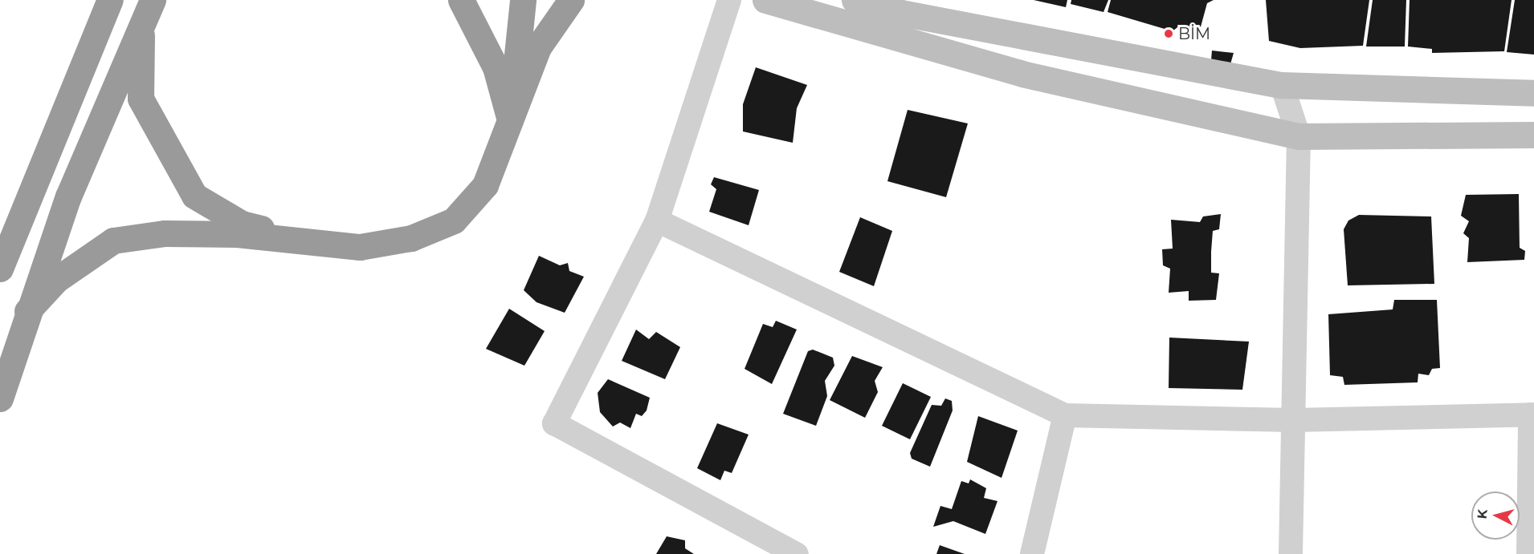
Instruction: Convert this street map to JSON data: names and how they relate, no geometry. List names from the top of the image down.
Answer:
{
  "places": ["BİM"],
  "north": "left"
}
